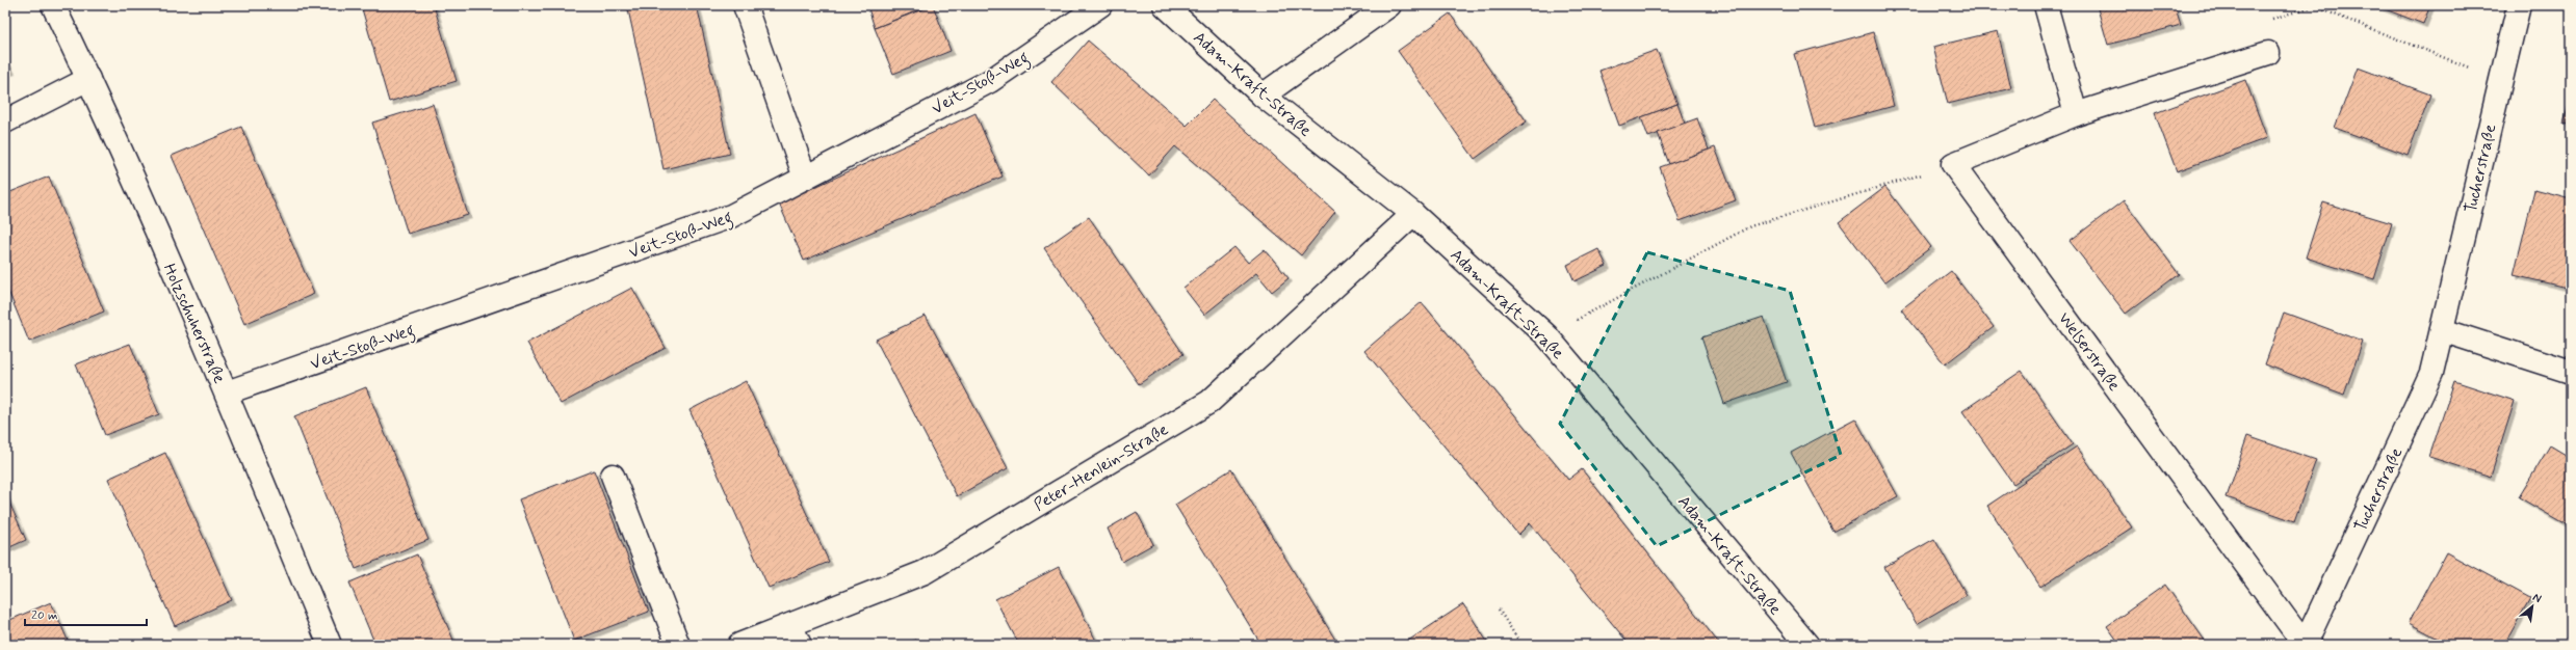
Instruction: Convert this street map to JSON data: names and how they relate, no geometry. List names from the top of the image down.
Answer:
{
  "streets": {
    "street": [
      "Veit-Stoß-Weg",
      "Adam-Kraft-Straße",
      "Tucherstraße",
      "Holzschuherstraße",
      "Welserstraße",
      "Peter-Henlein-Straße"
    ]
  },
  "crossings": [
    ["Veit-Stoß-Weg", "Holzschuherstraße"],
    ["Adam-Kraft-Straße", "Peter-Henlein-Straße"],
    ["Tucherstraße", "Welserstraße"]
  ],
  "scale_bar": "20 m",
  "north": "top right"
}
